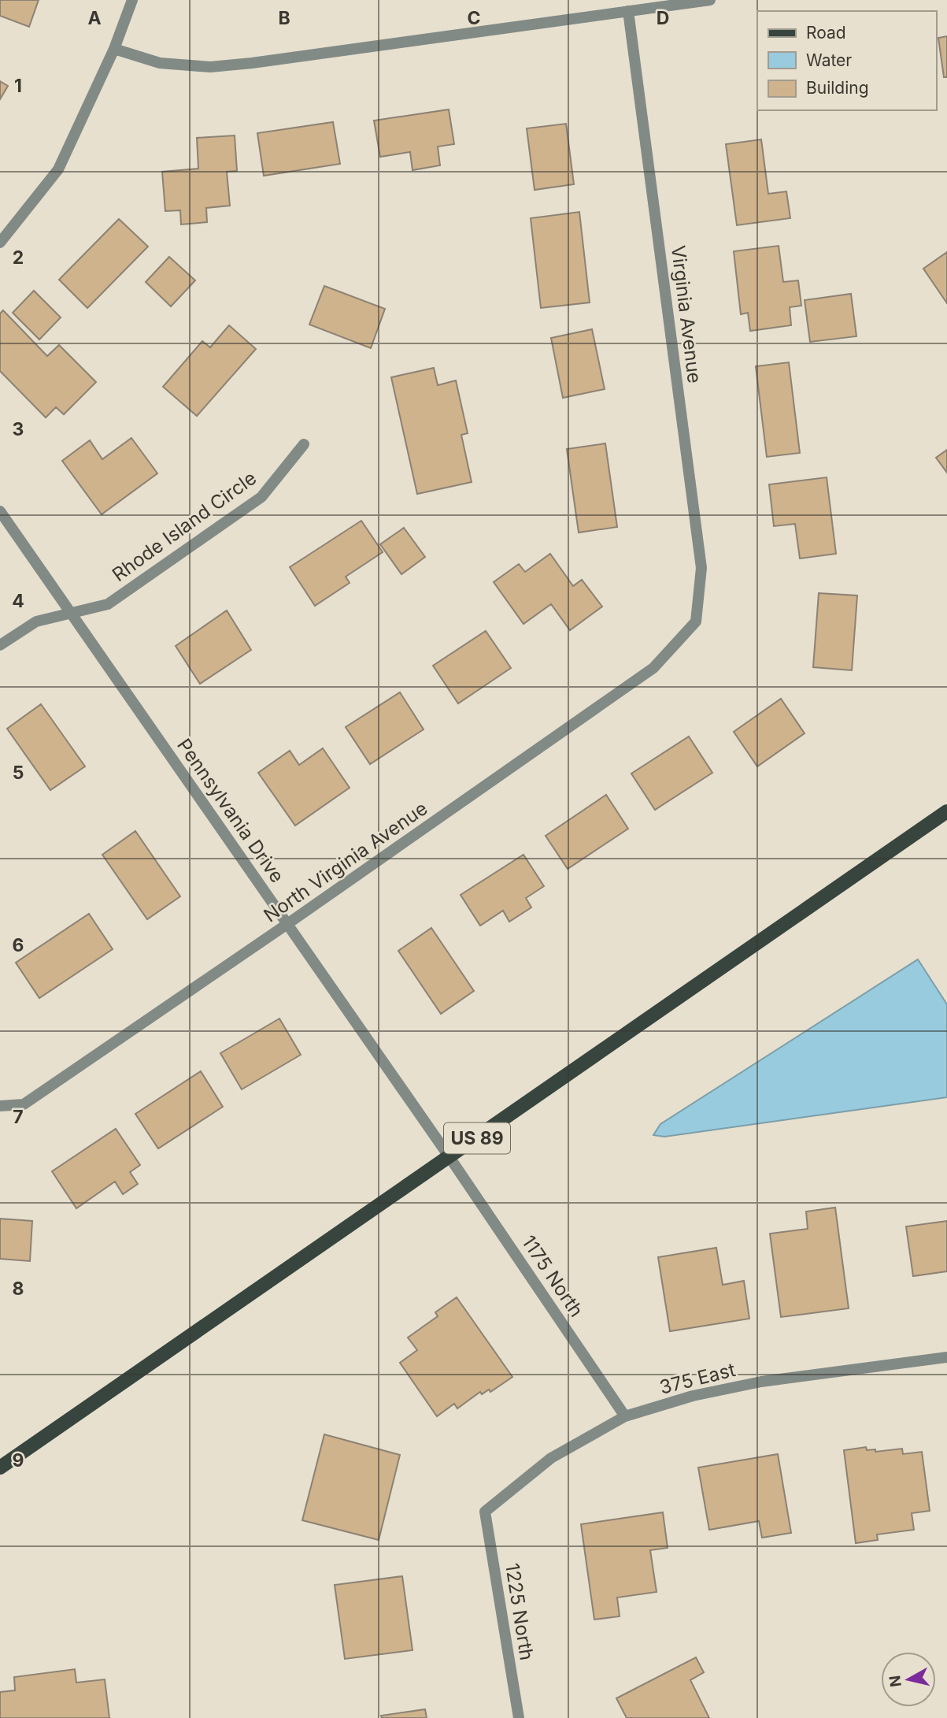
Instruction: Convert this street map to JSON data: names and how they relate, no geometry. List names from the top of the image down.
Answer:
{
  "streets": {
    "main road": ["US 89"],
    "street": [
      "Virginia Avenue",
      "Rhode Island Circle",
      "Pennsylvania Drive",
      "North Virginia Avenue",
      "1175 North",
      "375 East",
      "1225 North"
    ]
  },
  "crossings": [
    ["Virginia Avenue", "North Virginia Avenue"],
    ["Rhode Island Circle", "Pennsylvania Drive"],
    ["Pennsylvania Drive", "North Virginia Avenue"],
    ["Pennsylvania Drive", "US 89"],
    ["Pennsylvania Drive", "1175 North"],
    ["US 89", "1175 North"],
    ["1175 North", "375 East"],
    ["375 East", "1225 North"]
  ],
  "legend": ["Road", "Water", "Building"],
  "north": "left",
  "grid": {
    "columns": [
      "A",
      "B",
      "C",
      "D"
    ],
    "rows": [
      "1",
      "2",
      "3",
      "4",
      "5",
      "6",
      "7",
      "8",
      "9"
    ]
  }
}
